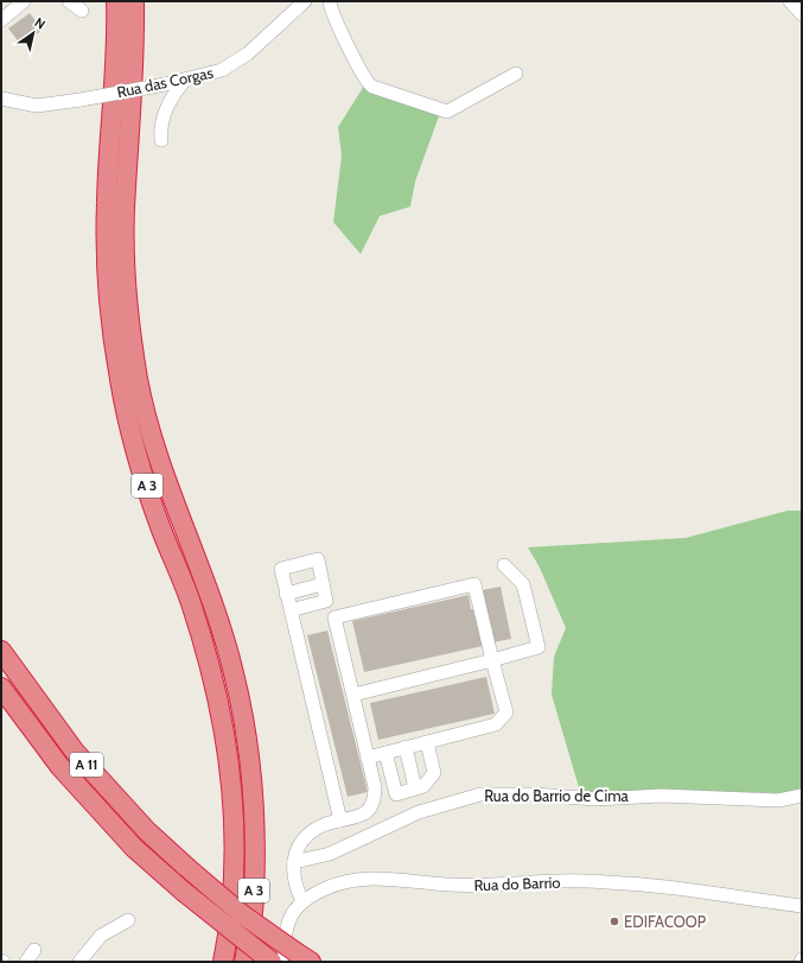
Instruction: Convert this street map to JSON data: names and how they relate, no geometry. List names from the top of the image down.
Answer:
{
  "streets": {
    "highway": ["A 3", "A 11"],
    "street": ["Rua das Corgas", "Rua do Barrio de Cima", "Rua do Barrio"]
  },
  "crossings": [
    ["A 11", "Rua do Barrio"]
  ],
  "places": ["EDIFACOOP"],
  "north": "top right"
}
